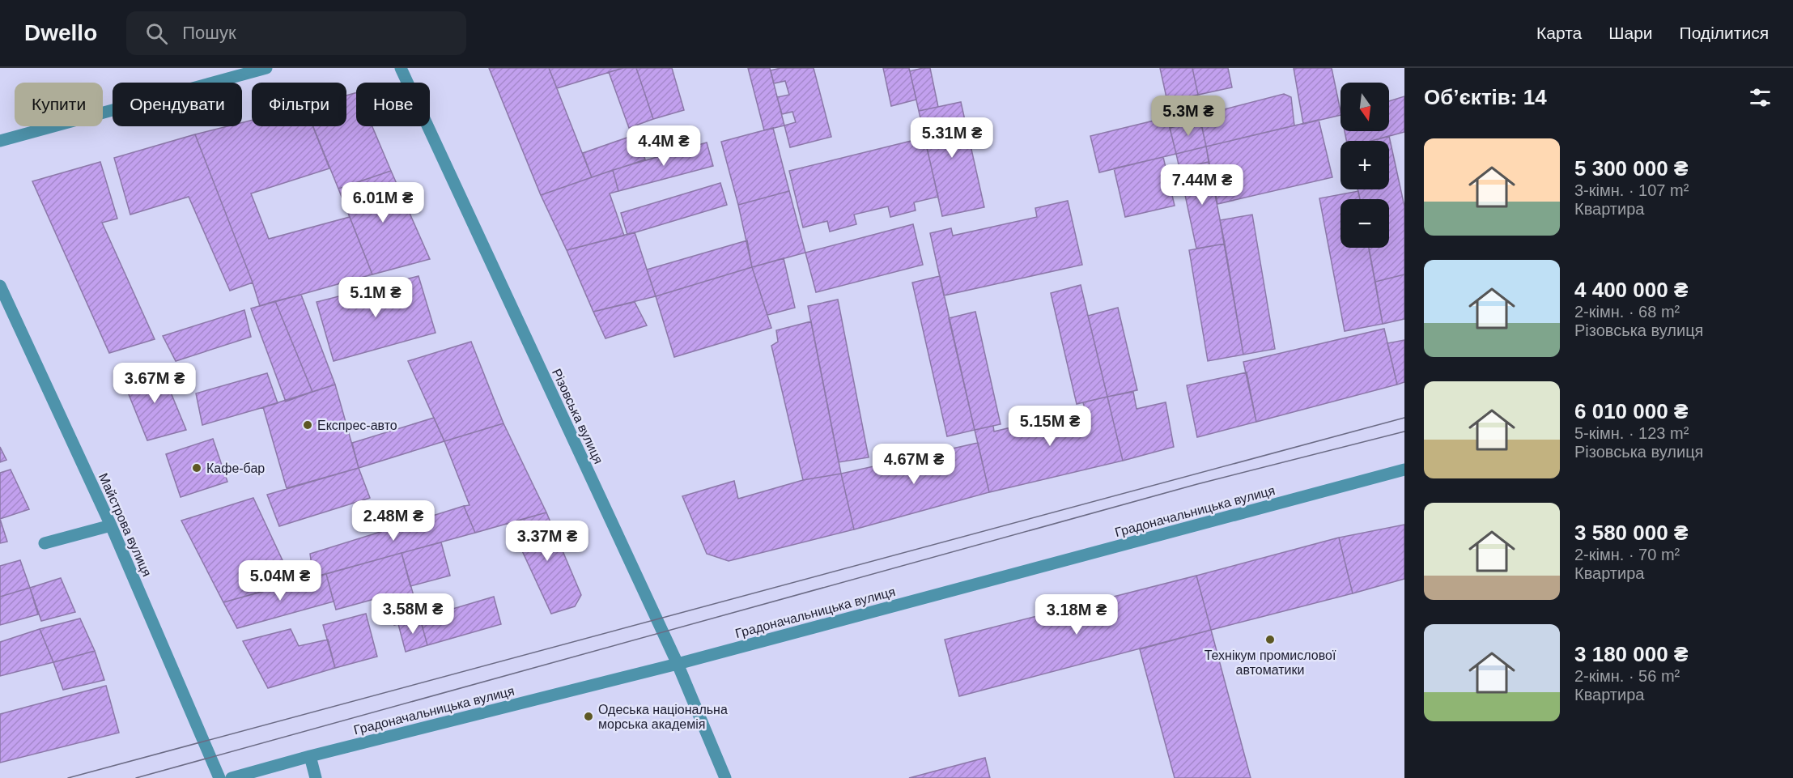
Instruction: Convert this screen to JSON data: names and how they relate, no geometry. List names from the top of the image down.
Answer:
{
  "streets": {
    "street": ["Різовська вулиця", "Градоначальницька вулиця", "Майстрова вулиця"]
  },
  "crossings": [
    ["Різовська вулиця", "Градоначальницька вулиця"]
  ],
  "places": [
    "Експрес-авто",
    "Кафе-бар",
    "Технікум промислової автоматики",
    "Одеська національна морська академія"
  ],
  "north": "bottom",
  "page": {
    "header": "Dwello",
    "search": "Пошук",
    "nav": ["Карта", "Шари", "Поділитися"],
    "heading": "Об’єктів: 14",
    "map_buttons": ["+", "−"],
    "chip": [
      "Купити",
      "Орендувати",
      "Фільтри",
      "Нове"
    ],
    "price": [
      "5.3M ₴",
      "5.31M ₴",
      "4.4M ₴",
      "7.44M ₴",
      "6.01M ₴",
      "5.1M ₴",
      "3.67M ₴",
      "5.15M ₴",
      "4.67M ₴",
      "2.48M ₴",
      "3.37M ₴",
      "5.04M ₴",
      "3.58M ₴",
      "3.18M ₴"
    ],
    "list": [
      {
        "name": "5 300 000 ₴",
        "note": "3-кімн. · 107 m² · Квартира"
      },
      {
        "name": "4 400 000 ₴",
        "note": "2-кімн. · 68 m² · Різовська вулиця"
      },
      {
        "name": "6 010 000 ₴",
        "note": "5-кімн. · 123 m² · Різовська вулиця"
      },
      {
        "name": "3 580 000 ₴",
        "note": "2-кімн. · 70 m² · Квартира"
      },
      {
        "name": "3 180 000 ₴",
        "note": "2-кімн. · 56 m² · Квартира"
      }
    ]
  }
}
